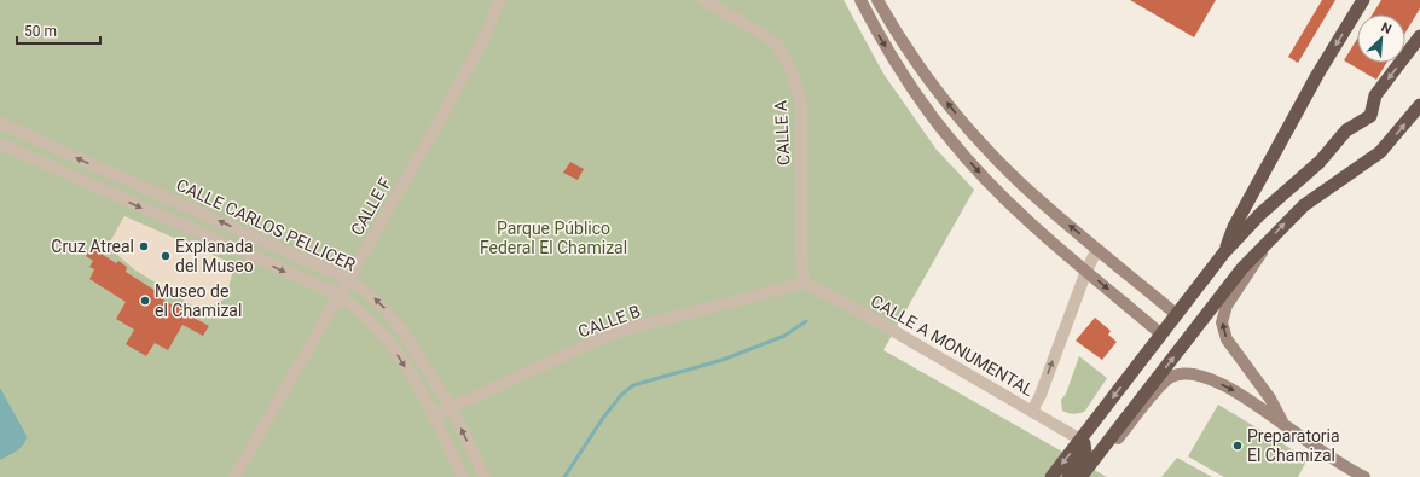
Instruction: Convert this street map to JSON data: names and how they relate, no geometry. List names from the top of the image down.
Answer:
{
  "streets": {
    "street": [
      "CALLE A",
      "CALLE F",
      "CALLE CARLOS PELLICER",
      "CALLE B",
      "CALLE A MONUMENTAL"
    ]
  },
  "crossings": [
    ["CALLE A", "CALLE B"],
    ["CALLE A", "CALLE A MONUMENTAL"],
    ["CALLE F", "CALLE CARLOS PELLICER"],
    ["CALLE CARLOS PELLICER", "CALLE B"],
    ["CALLE B", "CALLE A MONUMENTAL"]
  ],
  "parks": ["Parque Público Federal El Chamizal"],
  "places": [
    "Cruz Atreal",
    "Explanada del Museo",
    "Museo de el Chamizal",
    "Preparatoria El Chamizal"
  ],
  "scale_bar": "50 m",
  "north": "top right"
}
